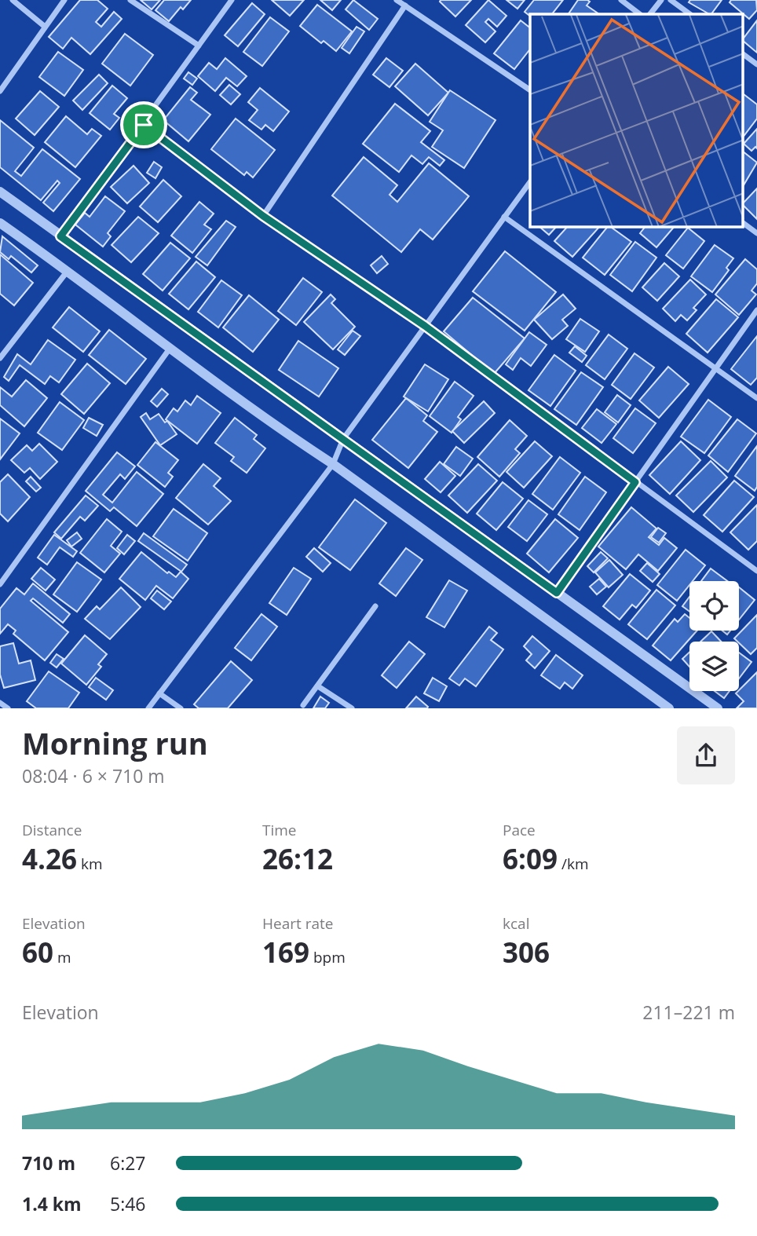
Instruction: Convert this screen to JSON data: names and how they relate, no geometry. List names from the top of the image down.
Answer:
{
  "page": {
    "heading": ["Morning run", "08:04 · 6 × 710 m"],
    "stats": [
      ["Distance", "4.26 km"],
      ["Time", "26:12"],
      ["Pace", "6:09 /km"],
      ["Elevation", "60 m"],
      ["Heart rate", "169 bpm"],
      ["kcal", "306"]
    ],
    "chart": ["Elevation", "211–221 m"],
    "list": [
      {
        "name": "710 m",
        "note": "6:27"
      },
      {
        "name": "1.4 km",
        "note": "5:46"
      }
    ]
  }
}
